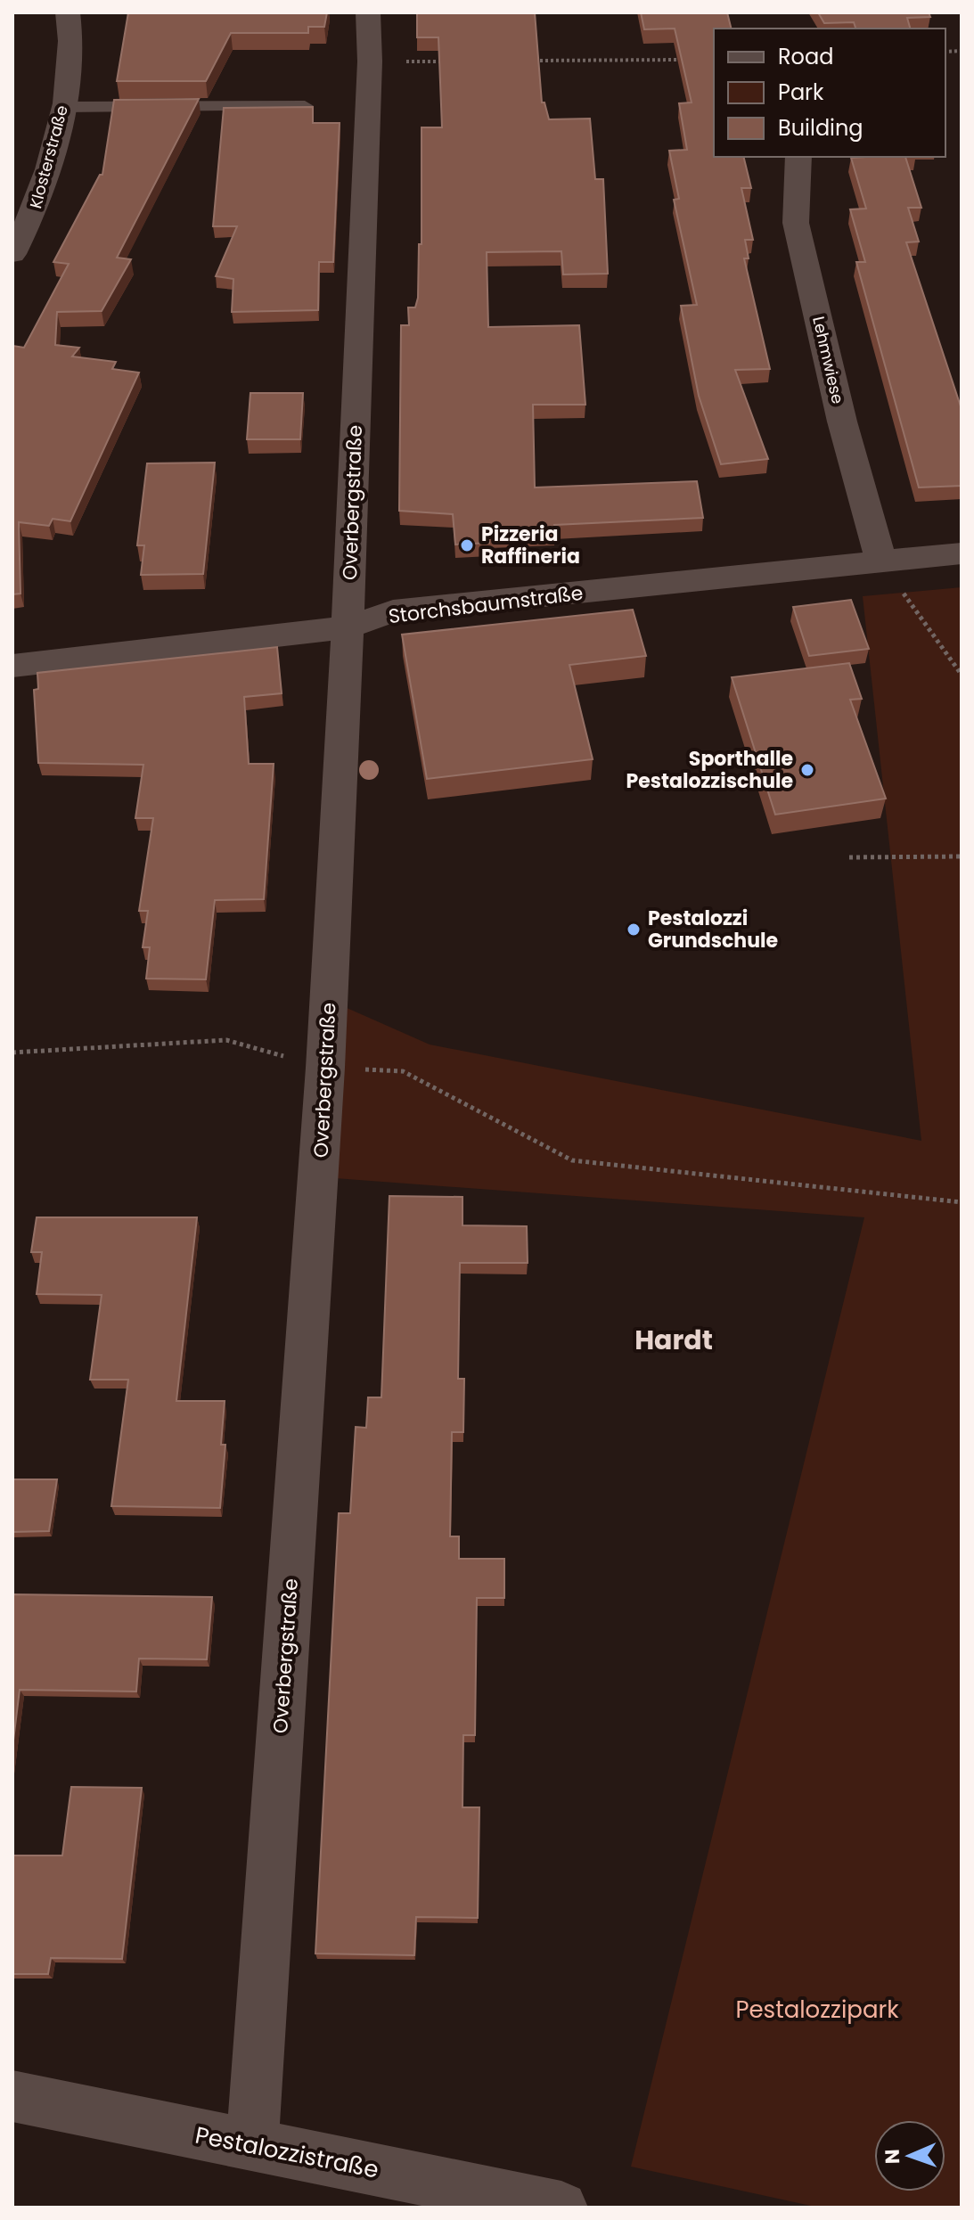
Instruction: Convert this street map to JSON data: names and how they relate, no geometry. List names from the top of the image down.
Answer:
{
  "streets": {
    "street": [
      "Klosterstraße",
      "Lehmwiese",
      "Overbergstraße",
      "Storchsbaumstraße",
      "Pestalozzistraße"
    ]
  },
  "crossings": [
    ["Lehmwiese", "Storchsbaumstraße"],
    ["Overbergstraße", "Storchsbaumstraße"],
    ["Overbergstraße", "Pestalozzistraße"]
  ],
  "districts": ["Hardt"],
  "parks": ["Pestalozzipark"],
  "places": ["Pizzeria Raffineria", "Sporthalle Pestalozzischule", "Pestalozzi Grundschule"],
  "legend": ["Road", "Park", "Building"],
  "north": "left"
}
